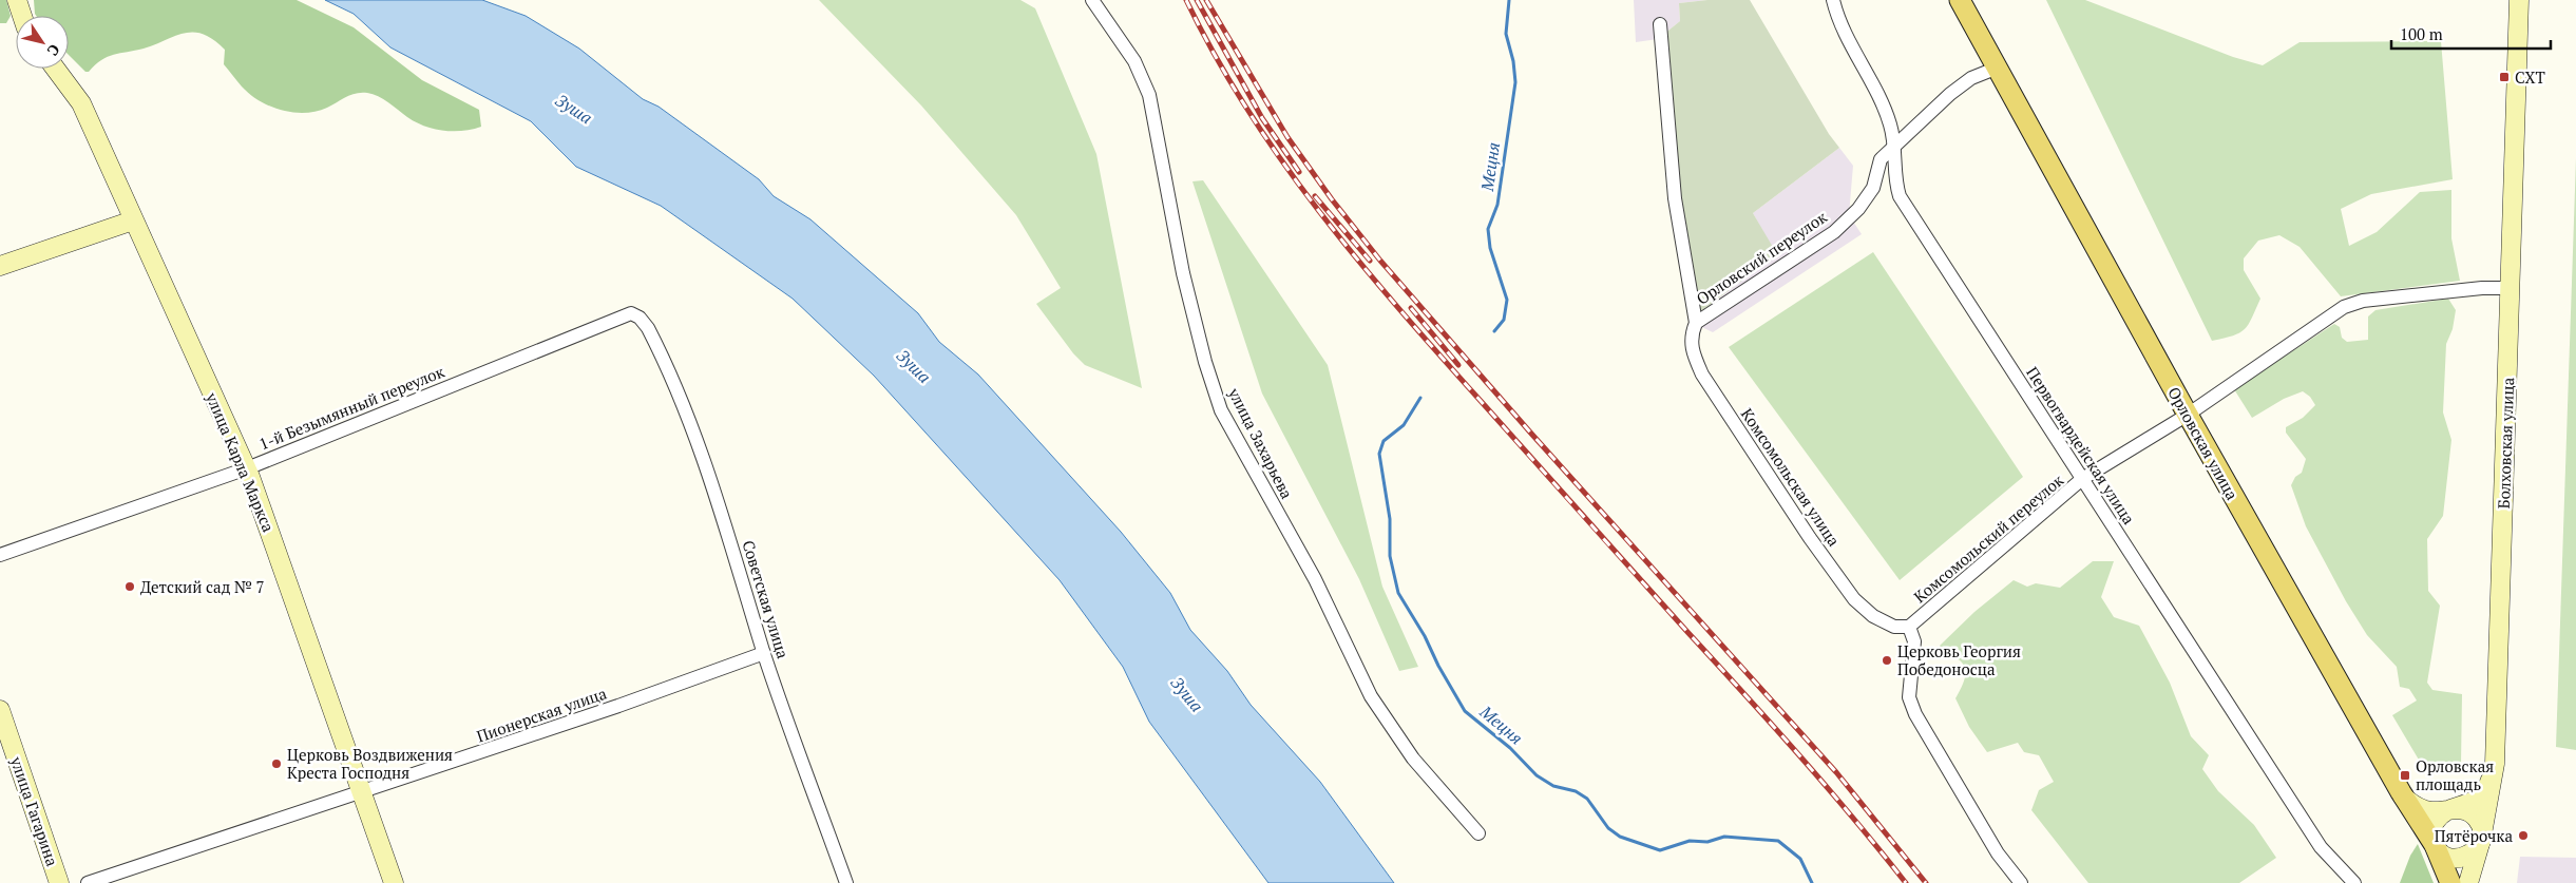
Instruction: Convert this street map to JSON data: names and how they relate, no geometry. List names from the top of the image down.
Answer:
{
  "streets": {
    "main road": [
      "Орловская улица",
      "Болховская улица",
      "улица Карла Маркса",
      "улица Гагарина"
    ],
    "street": [
      "Орловский переулок",
      "1-й Безымянный переулок",
      "улица Захарьева",
      "Первогвардейская улица",
      "Комсомольская улица",
      "Комсомольский переулок",
      "Советская улица",
      "Пионерская улица"
    ]
  },
  "crossings": [
    ["Орловский переулок", "Орловская улица"],
    ["Орловский переулок", "Первогвардейская улица"],
    ["Орловский переулок", "Комсомольская улица"],
    ["1-й Безымянный переулок", "улица Карла Маркса"],
    ["1-й Безымянный переулок", "Советская улица"],
    ["Орловская улица", "Болховская улица"],
    ["Орловская улица", "Комсомольский переулок"],
    ["Болховская улица", "Комсомольский переулок"],
    ["Первогвардейская улица", "Комсомольский переулок"],
    ["улица Карла Маркса", "Пионерская улица"],
    ["Комсомольская улица", "Комсомольский переулок"],
    ["Советская улица", "Пионерская улица"]
  ],
  "water": ["Зуша", "Мецня"],
  "places": {
    "transit": ["СХТ", "Орловская площадь"],
    "other": [
      "Детский сад № 7",
      "Церковь Георгия Победоносца",
      "Церковь Воздвижения Креста Господня",
      "Пятёрочка"
    ]
  },
  "scale_bar": "100 m",
  "north": "bottom right"
}
